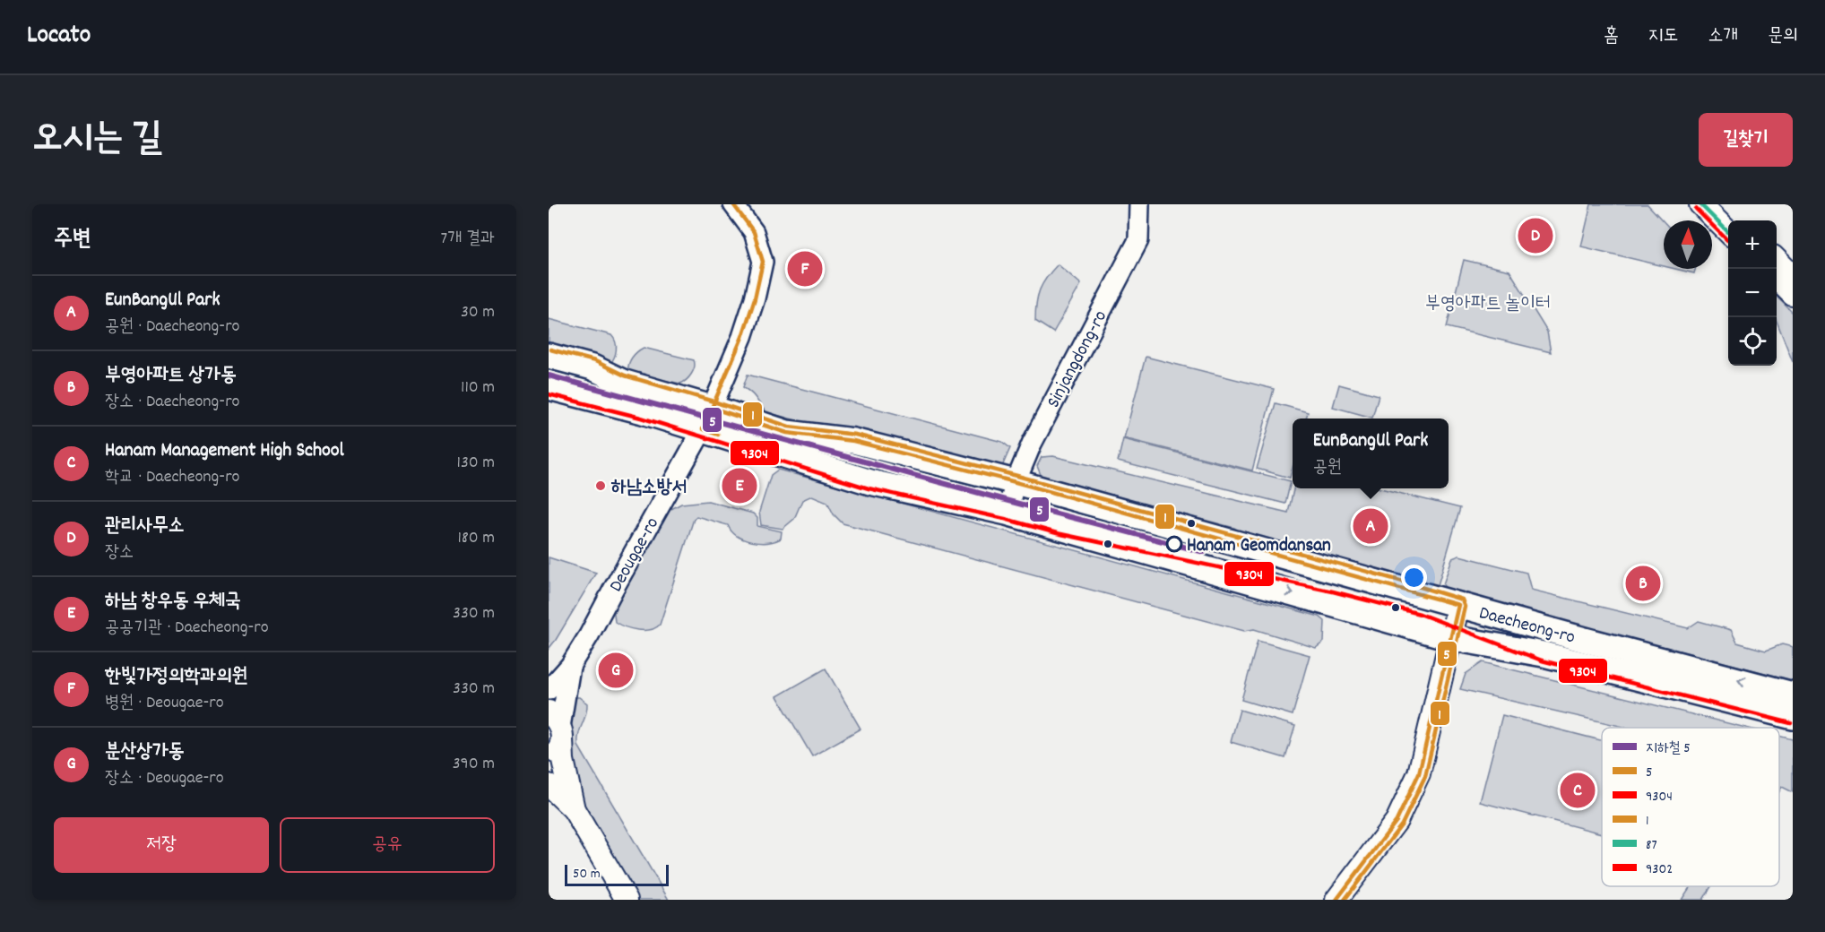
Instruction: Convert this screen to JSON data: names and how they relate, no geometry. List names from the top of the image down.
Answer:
{
  "streets": {
    "main road": ["Daecheong-ro"],
    "street": ["Sinjangdong-ro", "Deougae-ro"]
  },
  "crossings": [
    ["Sinjangdong-ro", "Daecheong-ro"],
    ["Deougae-ro", "Daecheong-ro"]
  ],
  "parks": ["부영아파트 놀이터"],
  "places": ["하남소방서", "Hanam Geomdansan"],
  "lines": [
    "transit line 5",
    "transit line 87",
    "transit line 9302",
    "transit line 1",
    "metro line 5",
    "transit line 9304"
  ],
  "legend": [
    "지하철 5",
    "5",
    "9304",
    "1",
    "87",
    "9302"
  ],
  "scale_bar": "50 m",
  "north": "top",
  "page": {
    "header": "Locato",
    "nav": [
      "홈",
      "지도",
      "소개",
      "문의"
    ],
    "title": "오시는 길",
    "buttons": [
      "길찾기",
      ["저장", "공유"]
    ],
    "heading": ["주변", "7개 결과"],
    "pins": [
      "D",
      "F",
      "E",
      "A",
      "B",
      "G",
      "C"
    ],
    "map_buttons": ["+", "−"],
    "list": [
      {
        "mark": "A",
        "name": "EunBangUl Park",
        "note": "공원 · Daecheong-ro",
        "value": "30 m"
      },
      {
        "mark": "B",
        "name": "부영아파트 상가동",
        "note": "장소 · Daecheong-ro",
        "value": "110 m"
      },
      {
        "mark": "C",
        "name": "Hanam Management High School",
        "note": "학교 · Daecheong-ro",
        "value": "130 m"
      },
      {
        "mark": "D",
        "name": "관리사무소",
        "note": "장소",
        "value": "180 m"
      },
      {
        "mark": "E",
        "name": "하남 창우동 우체국",
        "note": "공공기관 · Daecheong-ro",
        "value": "330 m"
      },
      {
        "mark": "F",
        "name": "한빛가정의학과의원",
        "note": "병원 · Deougae-ro",
        "value": "330 m"
      },
      {
        "mark": "G",
        "name": "분산상가동",
        "note": "장소 · Deougae-ro",
        "value": "390 m"
      }
    ],
    "popup": ["EunBangUl Park", "공원"],
    "scale": "50 m"
  }
}
